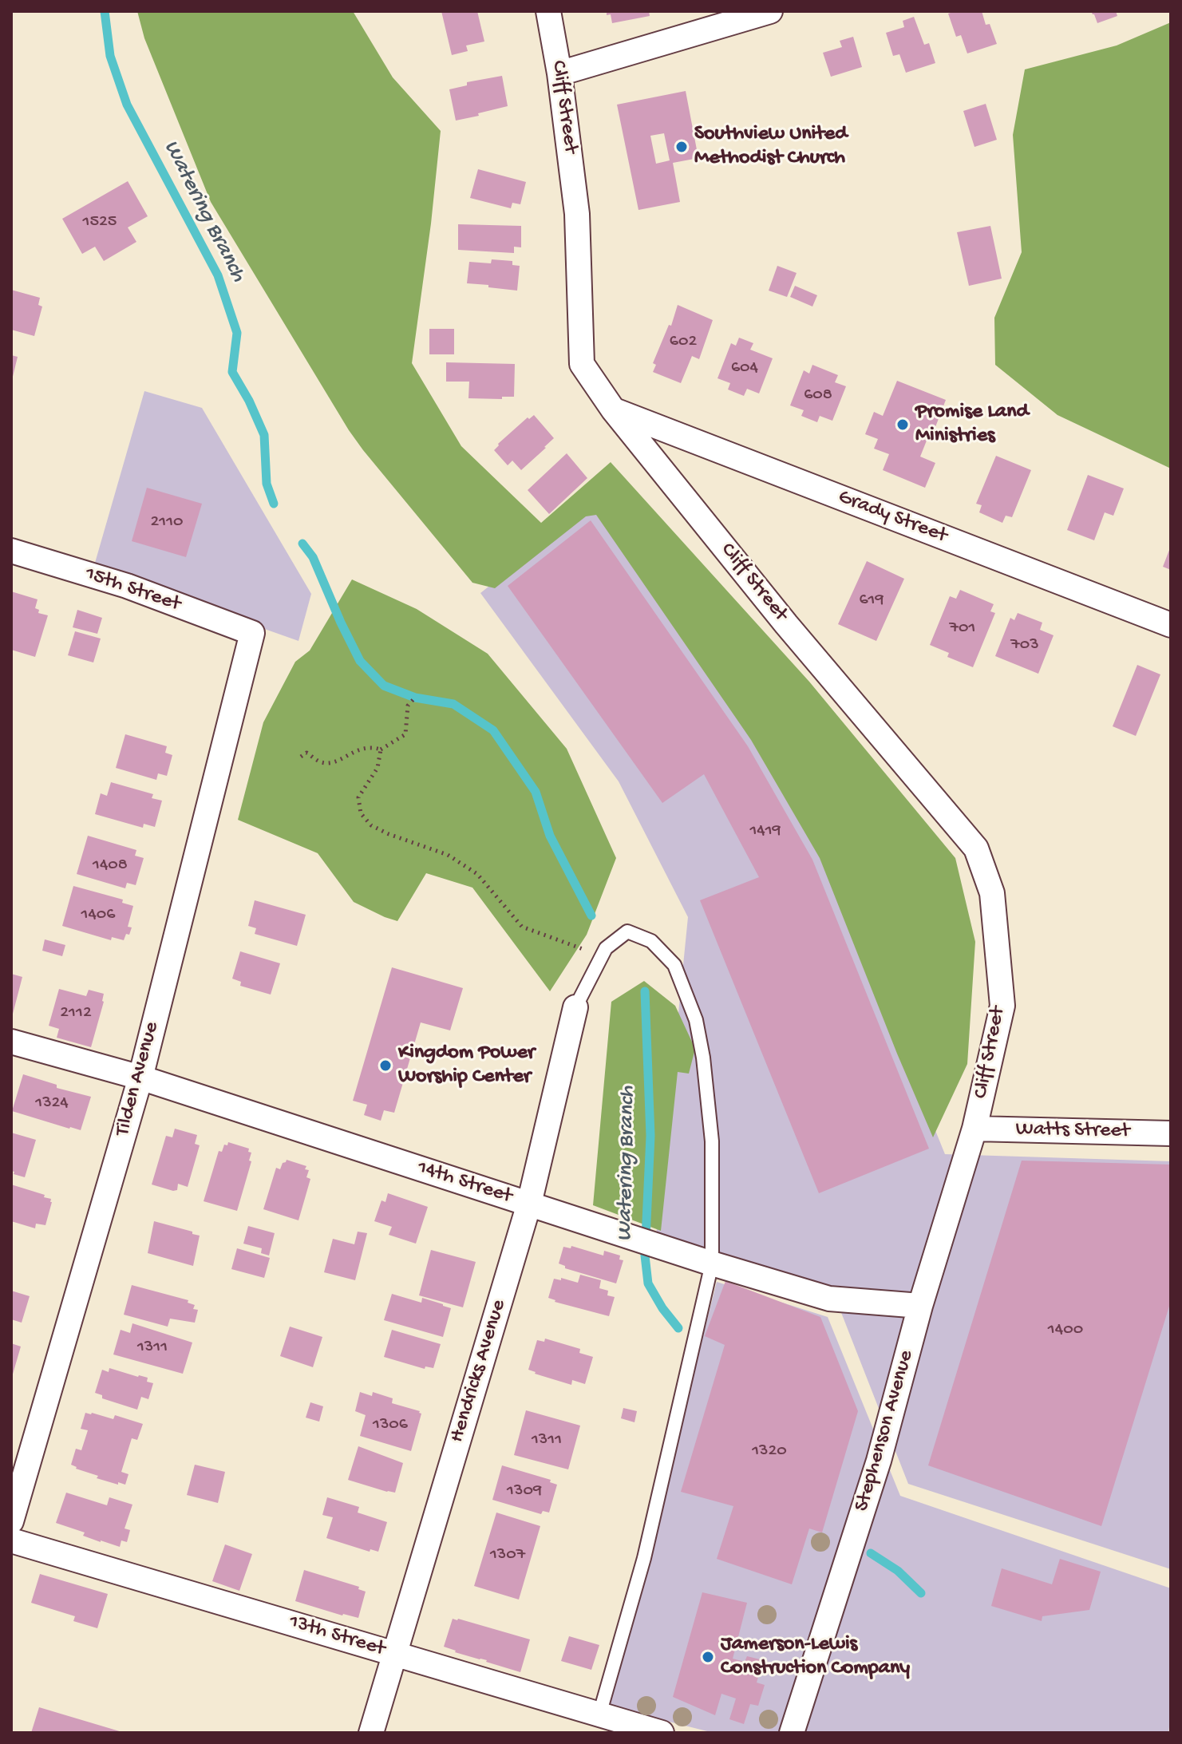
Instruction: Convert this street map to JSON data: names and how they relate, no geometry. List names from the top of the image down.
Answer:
{
  "streets": {
    "street": [
      "Cliff Street",
      "Grady Street",
      "15th Street",
      "Tilden Avenue",
      "Watts Street",
      "14th Street",
      "Hendricks Avenue",
      "Stephenson Avenue",
      "13th Street"
    ]
  },
  "crossings": [
    ["Cliff Street", "Grady Street"],
    ["Cliff Street", "Watts Street"],
    ["Cliff Street", "Stephenson Avenue"],
    ["15th Street", "Tilden Avenue"],
    ["Tilden Avenue", "14th Street"],
    ["Watts Street", "Stephenson Avenue"],
    ["14th Street", "Hendricks Avenue"],
    ["14th Street", "Stephenson Avenue"],
    ["Hendricks Avenue", "13th Street"]
  ],
  "water": ["Watering Branch"],
  "places": [
    "Southview United Methodist Church",
    "Promise Land Ministries",
    "Kingdom Power Worship Center",
    "Jamerson-Lewis Construction Company"
  ],
  "house_numbers": [
    "1525",
    "602",
    "604",
    "608",
    "2110",
    "619",
    "701",
    "703",
    "1419",
    "1408",
    "1406",
    "2112",
    "1324",
    "1400",
    "1311",
    "1306",
    "1311",
    "1320",
    "1309",
    "1307"
  ]
}
